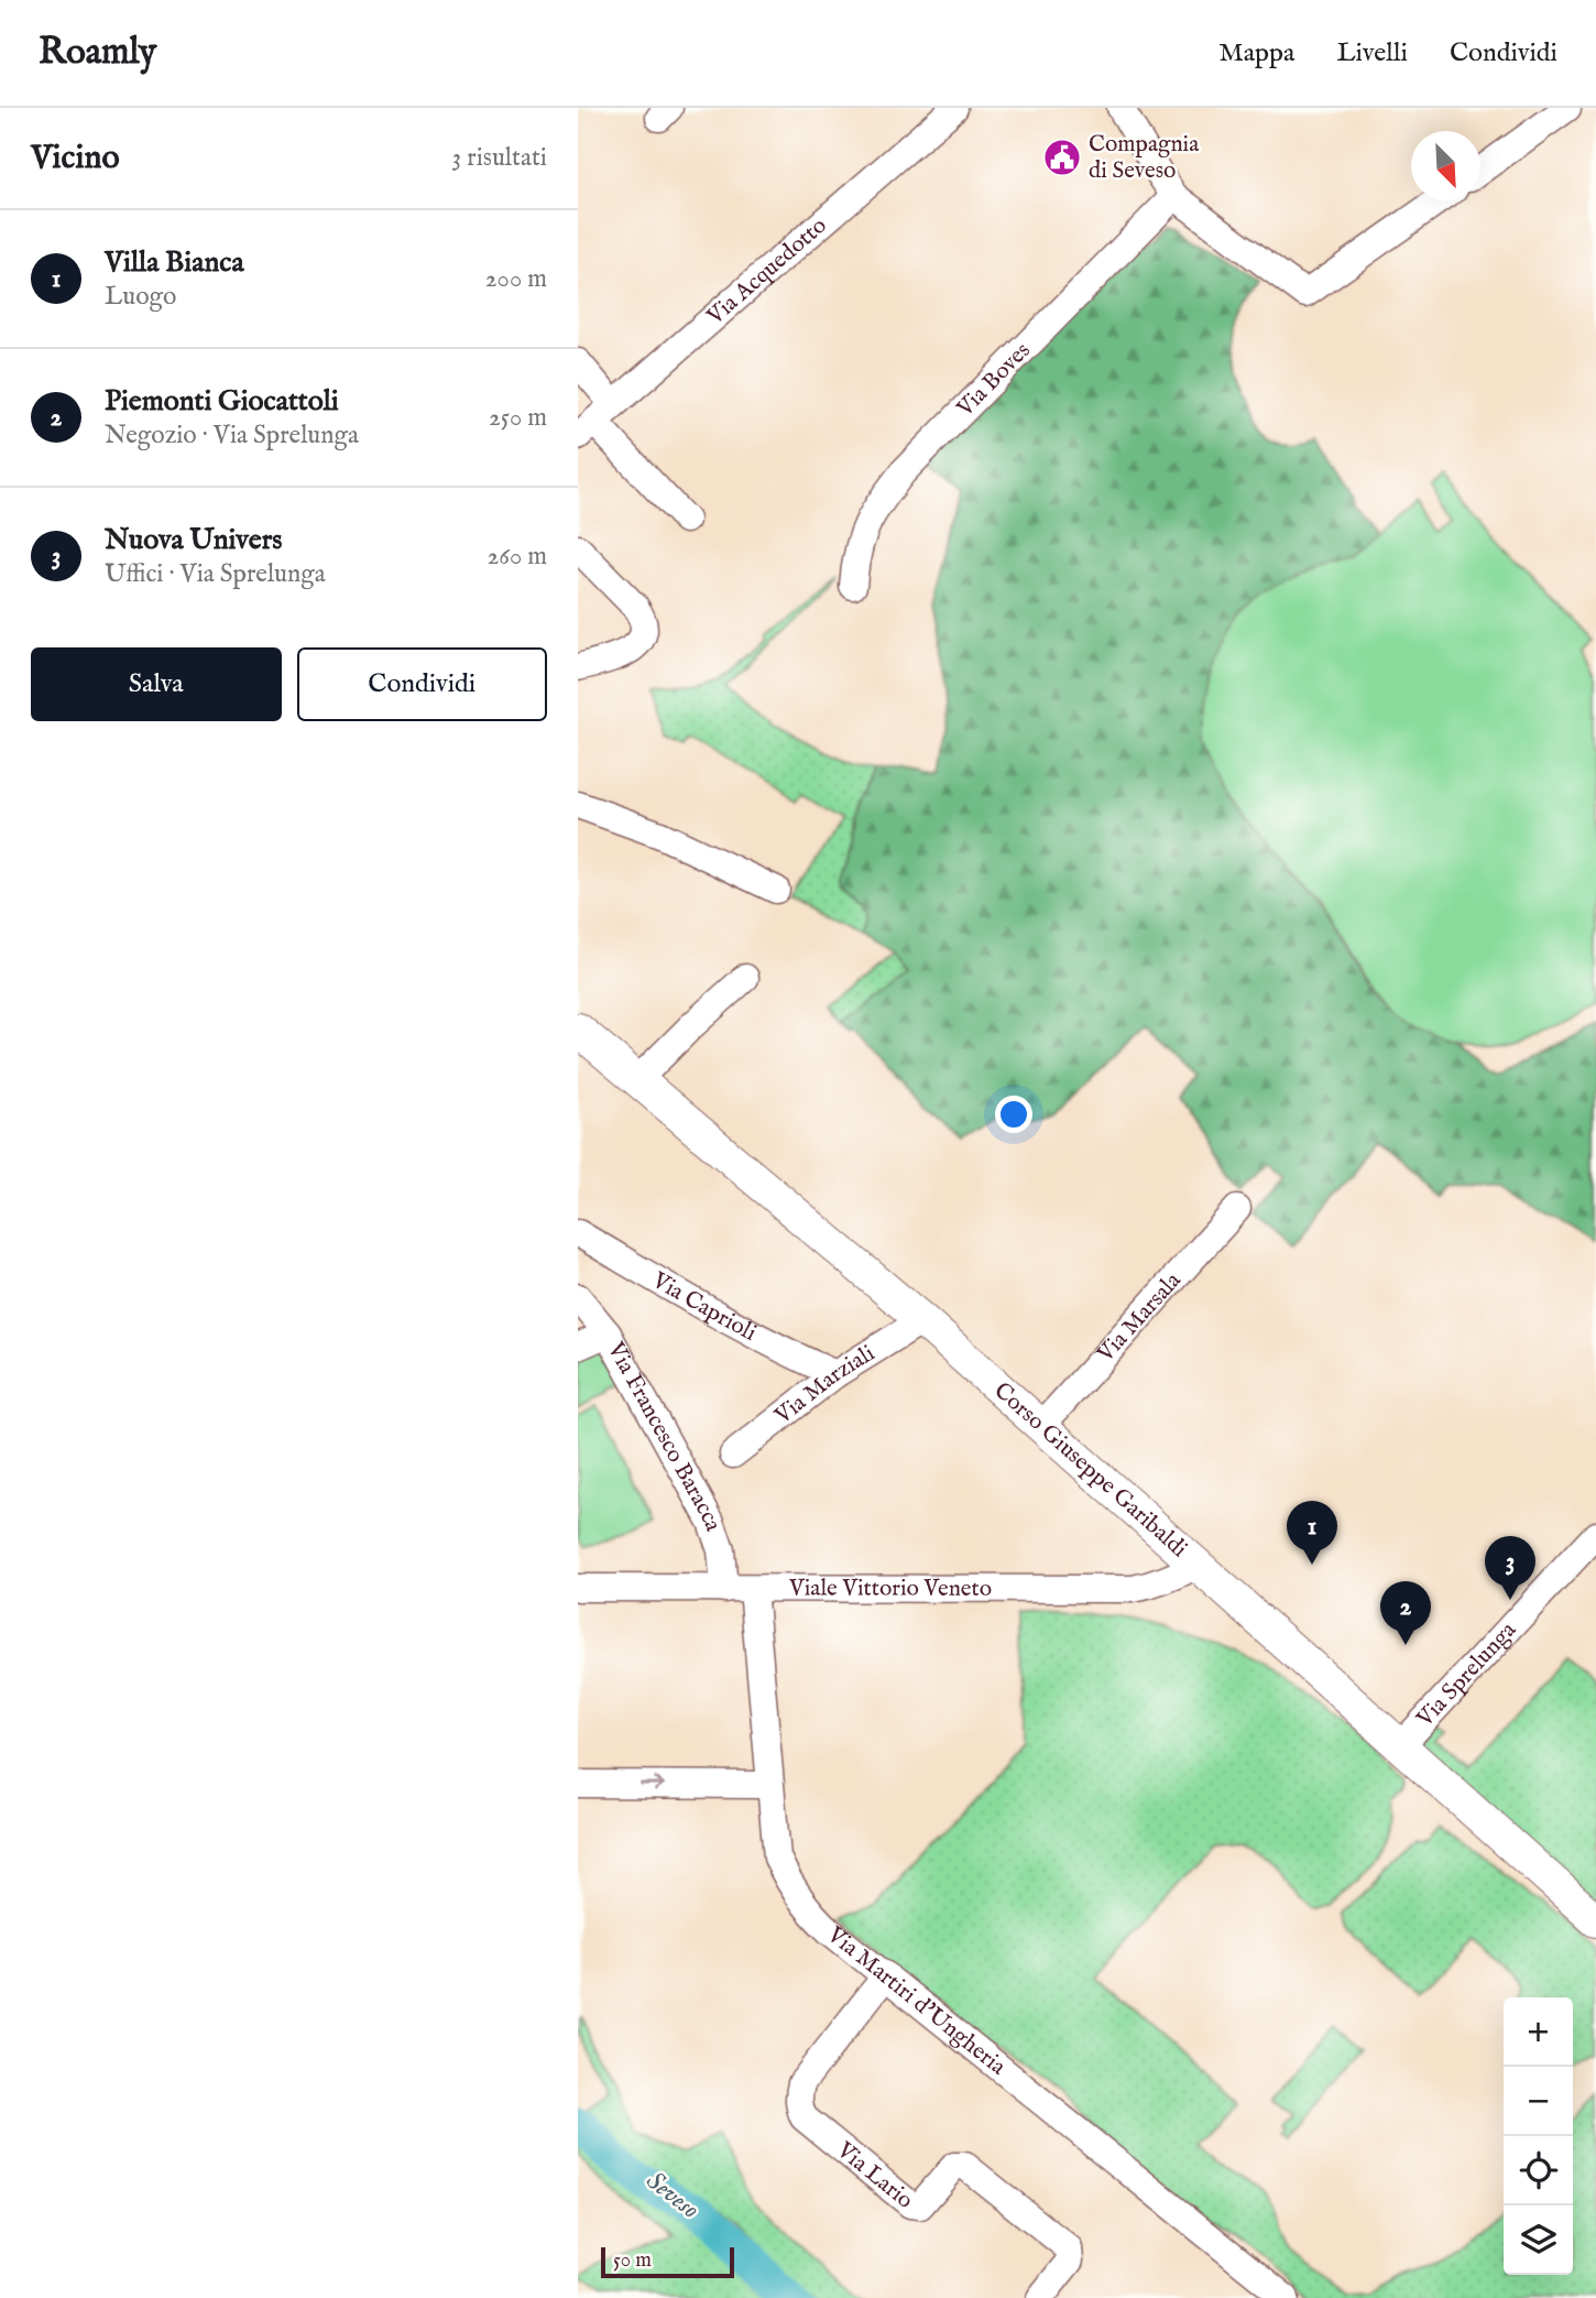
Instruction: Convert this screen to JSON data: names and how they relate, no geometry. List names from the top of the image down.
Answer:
{
  "streets": {
    "main road": ["Corso Giuseppe Garibaldi"],
    "street": [
      "Via Acquedotto",
      "Via Boves",
      "Via Caprioli",
      "Via Marsala",
      "Via Marziali",
      "Via Francesco Baracca",
      "Viale Vittorio Veneto",
      "Via Sprelunga",
      "Via Martiri d'Ungheria",
      "Via Lario"
    ]
  },
  "crossings": [
    ["Via Caprioli", "Via Marziali"],
    ["Via Marsala", "Corso Giuseppe Garibaldi"],
    ["Via Marziali", "Corso Giuseppe Garibaldi"],
    ["Via Francesco Baracca", "Viale Vittorio Veneto"],
    ["Corso Giuseppe Garibaldi", "Viale Vittorio Veneto"],
    ["Corso Giuseppe Garibaldi", "Via Sprelunga"],
    ["Viale Vittorio Veneto", "Via Martiri d'Ungheria"],
    ["Via Martiri d'Ungheria", "Via Lario"]
  ],
  "water": ["Seveso"],
  "places": {
    "public building": ["Compagnia di Seveso"]
  },
  "scale_bar": "50 m",
  "north": "bottom right",
  "page": {
    "header": "Roamly",
    "nav": ["Mappa", "Livelli", "Condividi"],
    "heading": ["Vicino", "3 risultati"],
    "list": [
      {
        "mark": "1",
        "name": "Villa Bianca",
        "note": "Luogo",
        "value": "200 m"
      },
      {
        "mark": "2",
        "name": "Piemonti Giocattoli",
        "note": "Negozio · Via Sprelunga",
        "value": "250 m"
      },
      {
        "mark": "3",
        "name": "Nuova Univers",
        "note": "Uffici · Via Sprelunga",
        "value": "260 m"
      }
    ],
    "buttons": ["Salva", "Condividi"],
    "pins": ["1", "3", "2"],
    "map_buttons": ["+", "−"],
    "scale": "50 m"
  }
}
